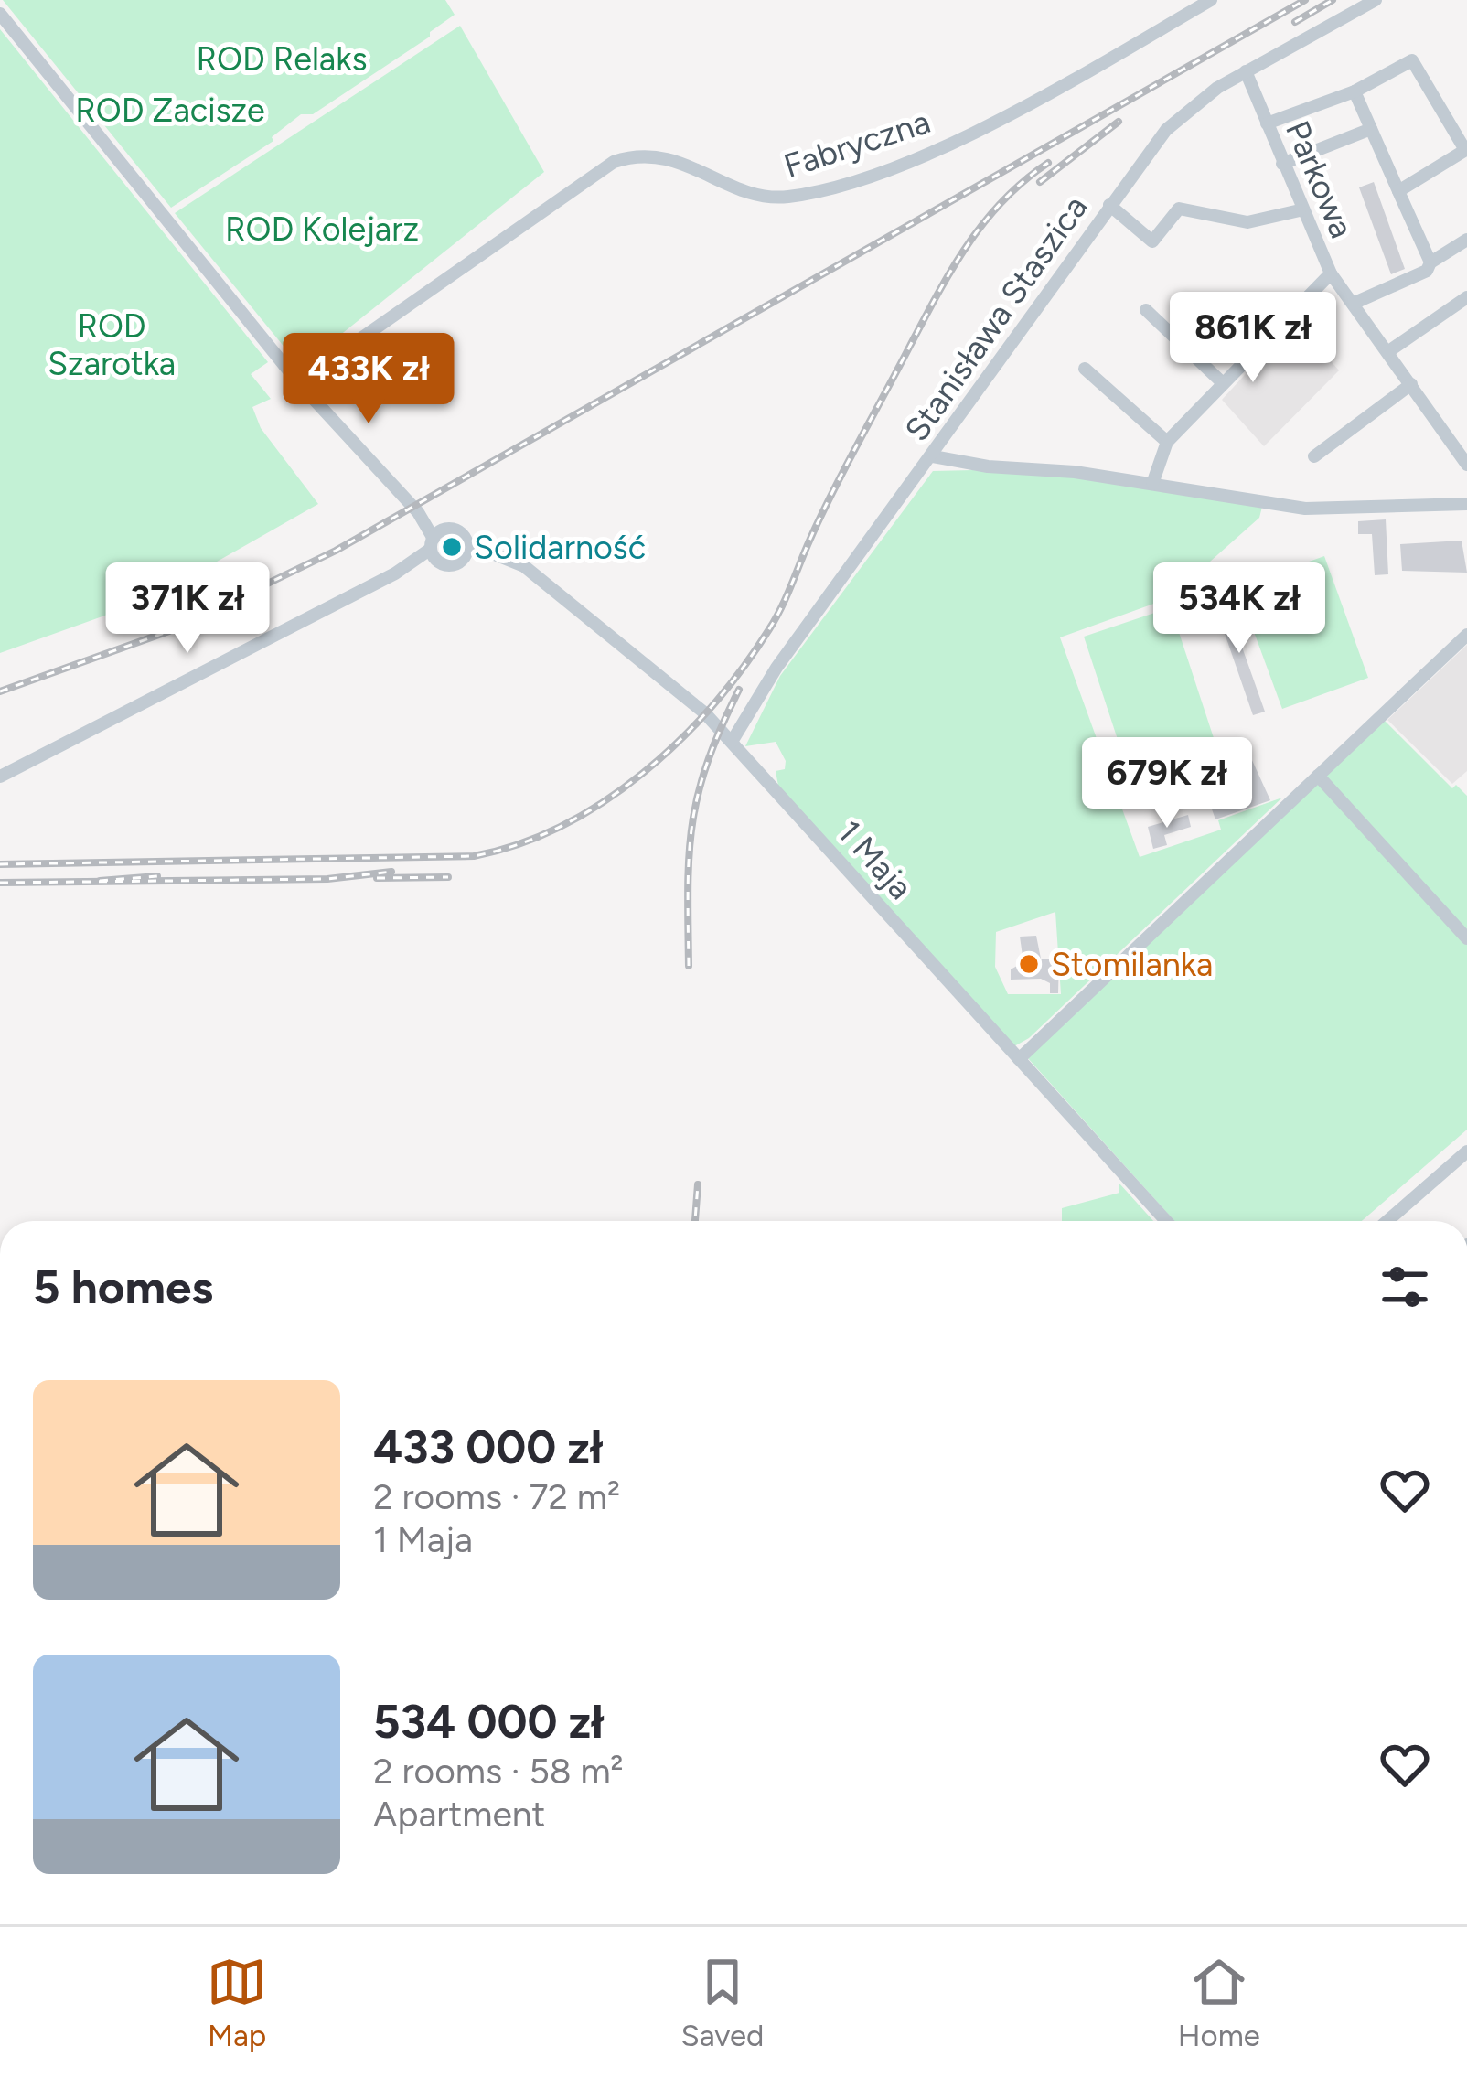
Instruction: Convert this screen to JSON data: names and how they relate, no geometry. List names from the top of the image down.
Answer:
{
  "streets": {
    "street": [
      "Fabryczna",
      "Parkowa",
      "Stanisława Staszica",
      "1 Maja"
    ]
  },
  "crossings": [
    ["Parkowa", "Stanisława Staszica"],
    ["Stanisława Staszica", "1 Maja"]
  ],
  "parks": [
    "ROD Relaks",
    "ROD Zacisze",
    "ROD Kolejarz",
    "ROD Szarotka"
  ],
  "places": ["Solidarność", "Stomilanka"],
  "page": {
    "price": [
      "861K zł",
      "433K zł",
      "371K zł",
      "534K zł",
      "679K zł"
    ],
    "heading": "5 homes",
    "list": [
      {
        "name": "433 000 zł",
        "note": "2 rooms · 72 m² · 1 Maja"
      },
      {
        "name": "534 000 zł",
        "note": "2 rooms · 58 m² · Apartment"
      }
    ],
    "tabs": ["Map", "Saved", "Home"]
  }
}
